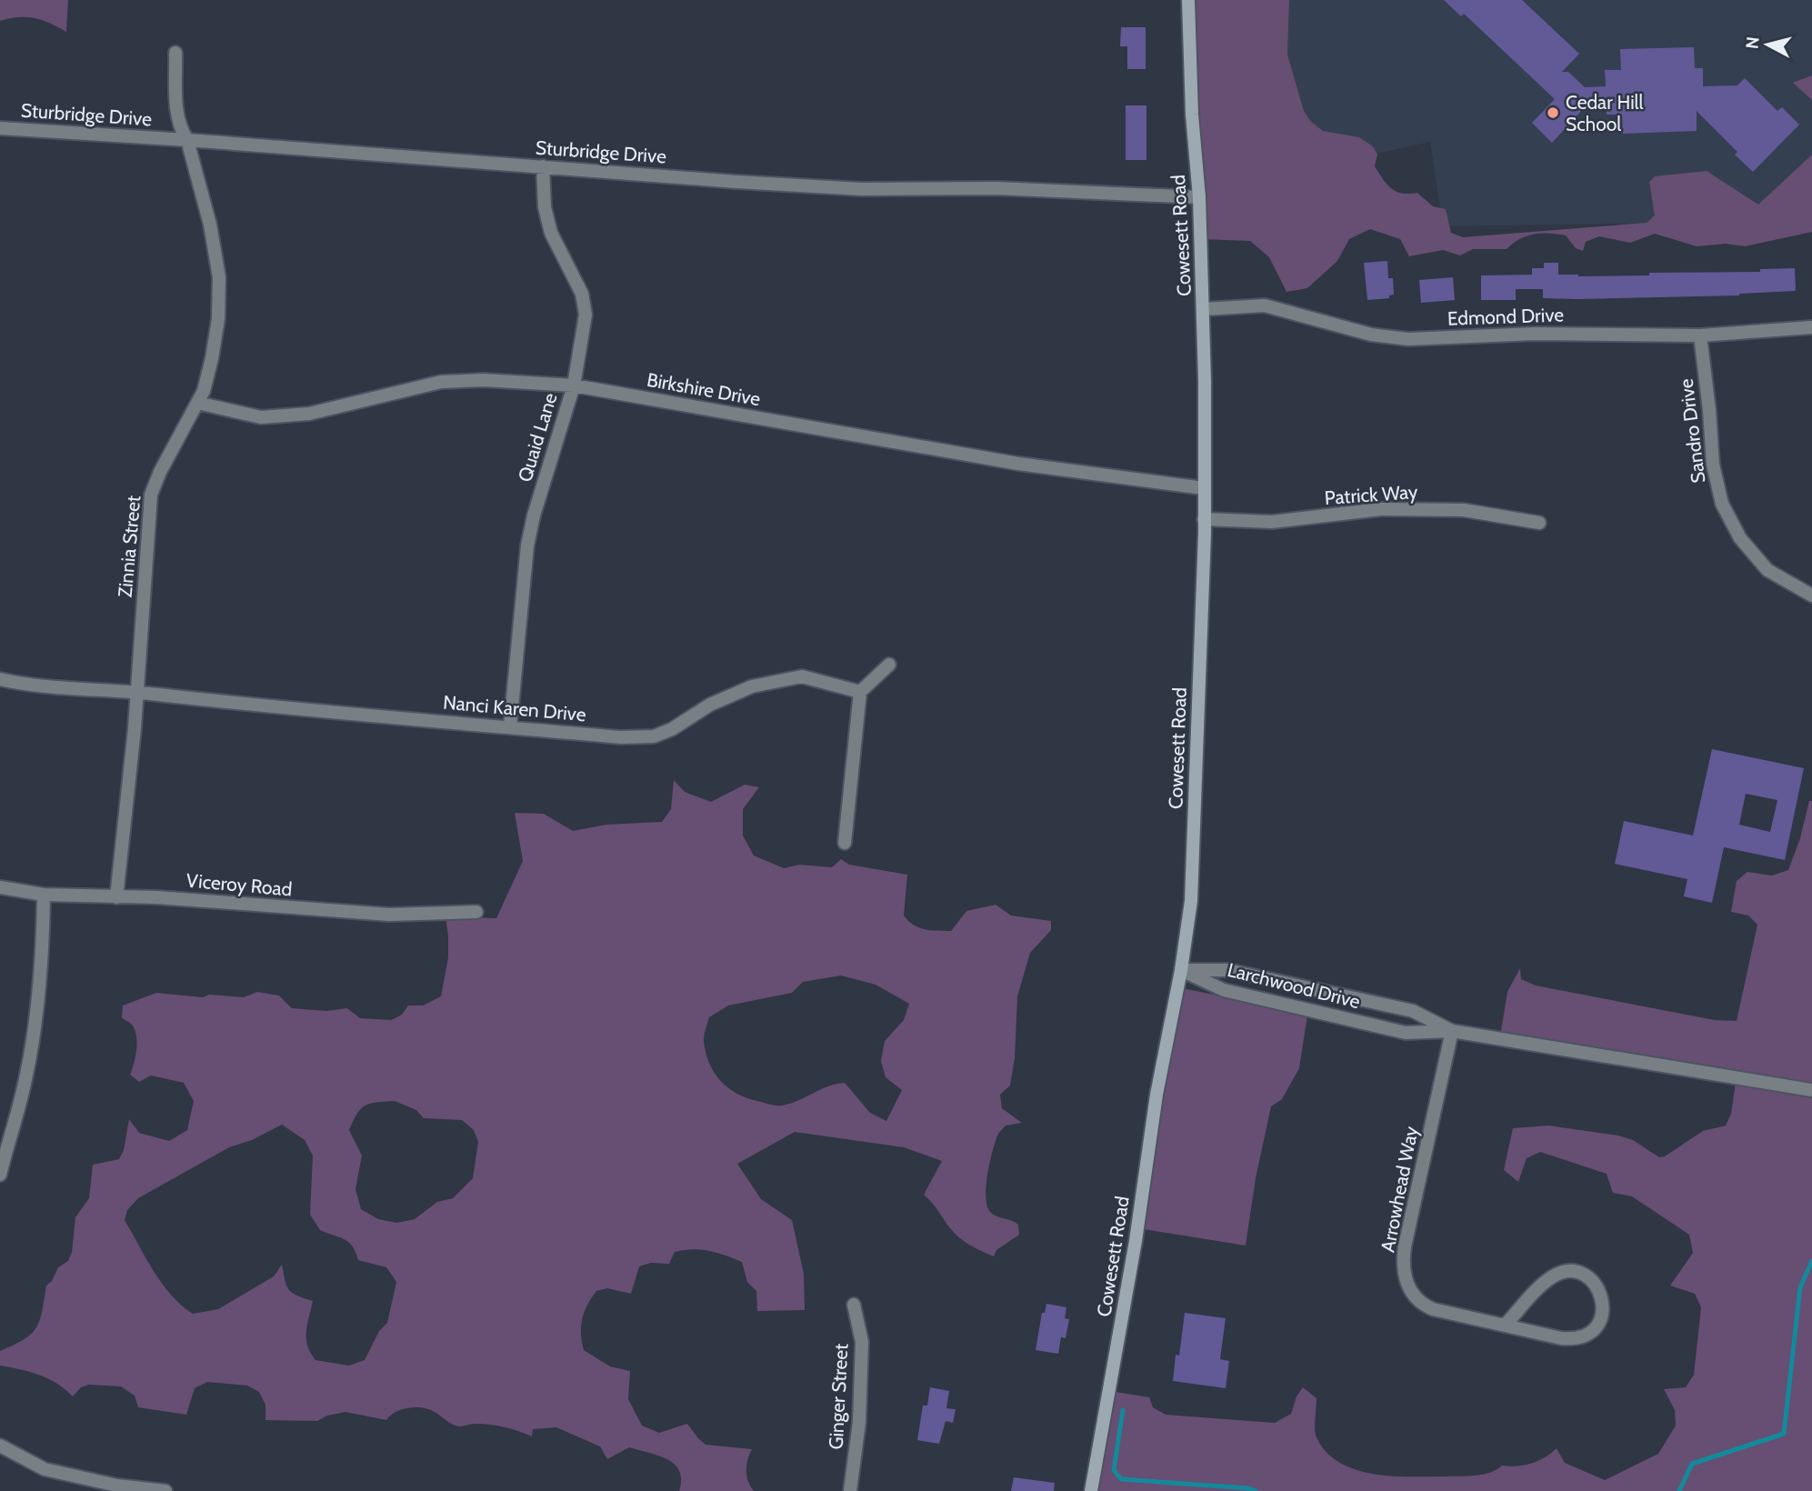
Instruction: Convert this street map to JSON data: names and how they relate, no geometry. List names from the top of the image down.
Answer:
{
  "streets": {
    "main road": ["Cowesett Road"],
    "street": [
      "Sturbridge Drive",
      "Edmond Drive",
      "Birkshire Drive",
      "Sandro Drive",
      "Quaid Lane",
      "Patrick Way",
      "Zinnia Street",
      "Nanci Karen Drive",
      "Viceroy Road",
      "Larchwood Drive",
      "Arrowhead Way",
      "Ginger Street"
    ]
  },
  "crossings": [
    ["Sturbridge Drive", "Cowesett Road"],
    ["Sturbridge Drive", "Quaid Lane"],
    ["Sturbridge Drive", "Zinnia Street"],
    ["Cowesett Road", "Edmond Drive"],
    ["Cowesett Road", "Birkshire Drive"],
    ["Cowesett Road", "Patrick Way"],
    ["Cowesett Road", "Larchwood Drive"],
    ["Edmond Drive", "Sandro Drive"],
    ["Birkshire Drive", "Quaid Lane"],
    ["Birkshire Drive", "Zinnia Street"],
    ["Quaid Lane", "Nanci Karen Drive"],
    ["Zinnia Street", "Nanci Karen Drive"],
    ["Zinnia Street", "Viceroy Road"],
    ["Larchwood Drive", "Arrowhead Way"]
  ],
  "places": ["Cedar Hill School"],
  "north": "left"
}
